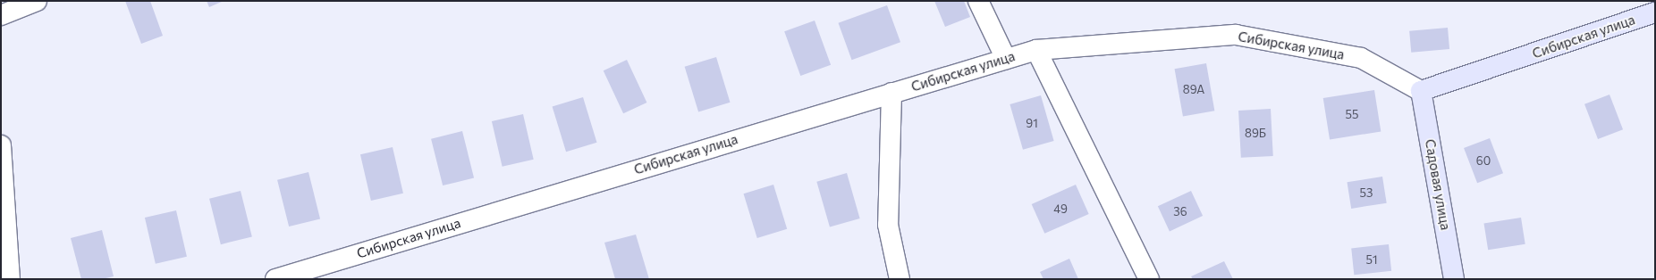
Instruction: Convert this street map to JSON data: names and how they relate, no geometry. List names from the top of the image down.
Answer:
{
  "streets": {
    "street": ["Сибирская улица", "Садовая улица"]
  },
  "crossings": [
    ["Сибирская улица", "Садовая улица"]
  ],
  "house_numbers": [
    "89А",
    "55",
    "91",
    "89Б",
    "60",
    "53",
    "49",
    "36",
    "51"
  ]
}
